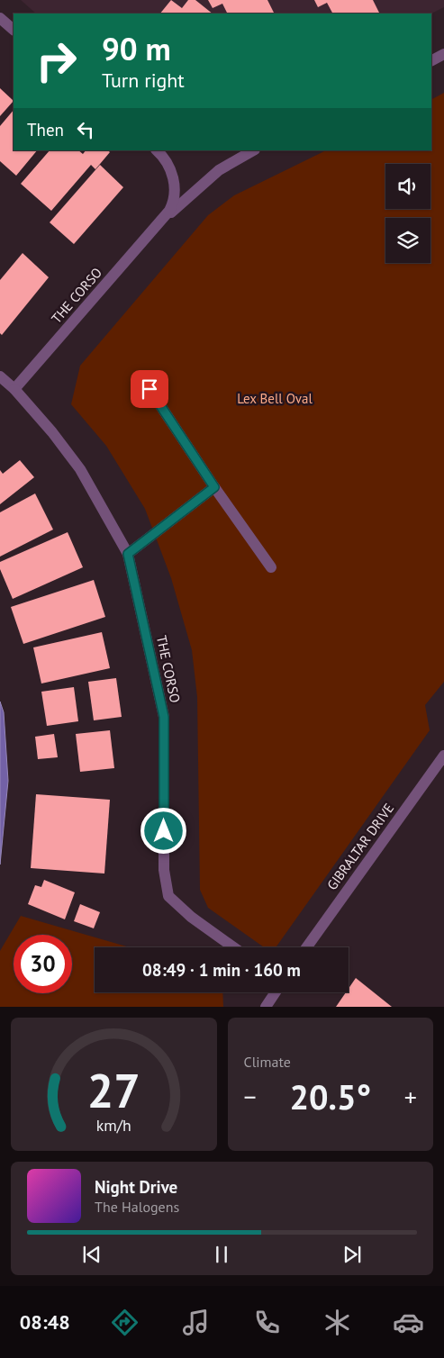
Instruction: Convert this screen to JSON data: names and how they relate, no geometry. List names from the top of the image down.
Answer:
{
  "streets": {
    "street": ["THE CORSO", "GIBRALTAR DRIVE"]
  },
  "parks": ["Lex Bell Oval"],
  "page": {
    "turn": ["90 m", "Turn right"],
    "then": "Then",
    "limit": "30",
    "trip": "08:49 · 1 min · 160 m",
    "tile": "Climate",
    "heat": ["−", "20.5°", "+"],
    "song": ["Night Drive", "The Halogens"],
    "tabs": "08:48",
    "gauge": ["27", "km/h"]
  }
}
